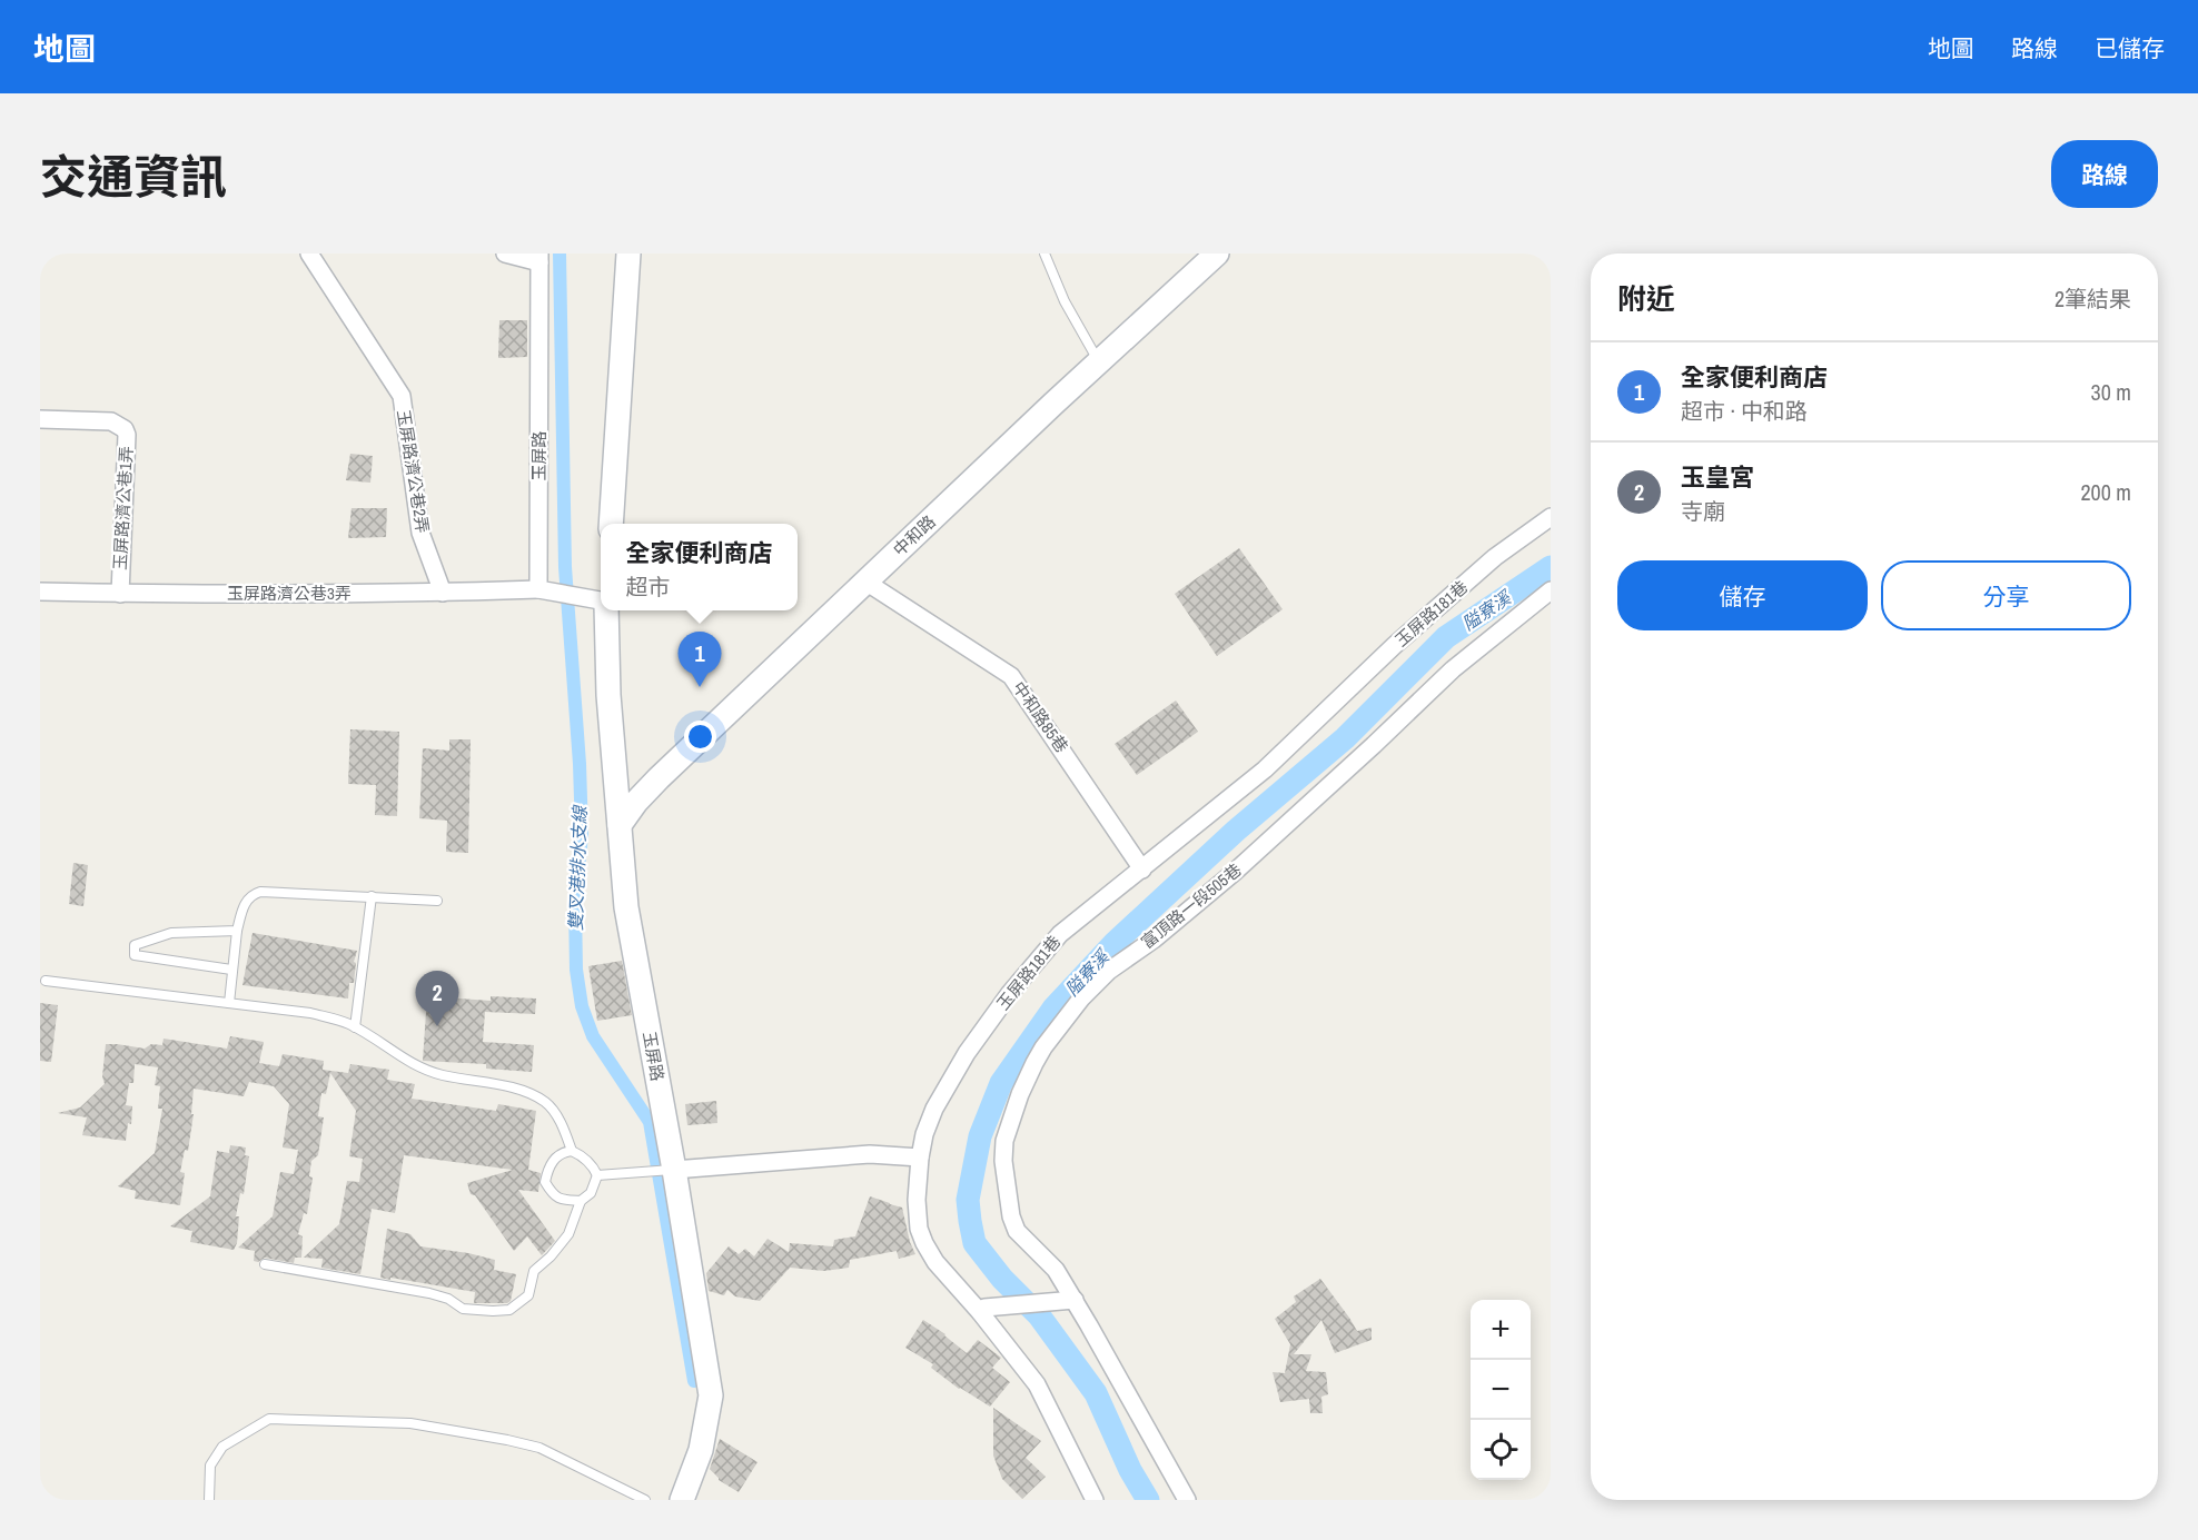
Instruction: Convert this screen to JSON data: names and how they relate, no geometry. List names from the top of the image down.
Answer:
{
  "streets": {
    "street": [
      "玉屏路",
      "玉屏路濟公巷2弄",
      "玉屏路濟公巷1弄",
      "中和路",
      "玉屏路濟公巷3弄",
      "玉屏路181巷",
      "中和路85巷",
      "富頂路一段505巷"
    ]
  },
  "crossings": [
    ["玉屏路", "中和路"],
    ["玉屏路", "玉屏路濟公巷3弄"],
    ["玉屏路濟公巷2弄", "玉屏路濟公巷3弄"],
    ["玉屏路濟公巷1弄", "玉屏路濟公巷3弄"],
    ["中和路", "中和路85巷"],
    ["玉屏路181巷", "中和路85巷"]
  ],
  "water": ["隘寮溪", "雙叉港排水支線"],
  "page": {
    "header": "地圖",
    "nav": ["地圖", "路線", "已儲存"],
    "title": "交通資訊",
    "buttons": [
      "路線",
      ["儲存", "分享"]
    ],
    "heading": ["附近", "2筆結果"],
    "list": [
      {
        "mark": "1",
        "name": "全家便利商店",
        "note": "超市 · 中和路",
        "value": "30 m"
      },
      {
        "mark": "2",
        "name": "玉皇宮",
        "note": "寺廟",
        "value": "200 m"
      }
    ],
    "popup": ["全家便利商店", "超市"],
    "pins": ["1", "2"],
    "map_buttons": ["+", "−"]
  }
}
